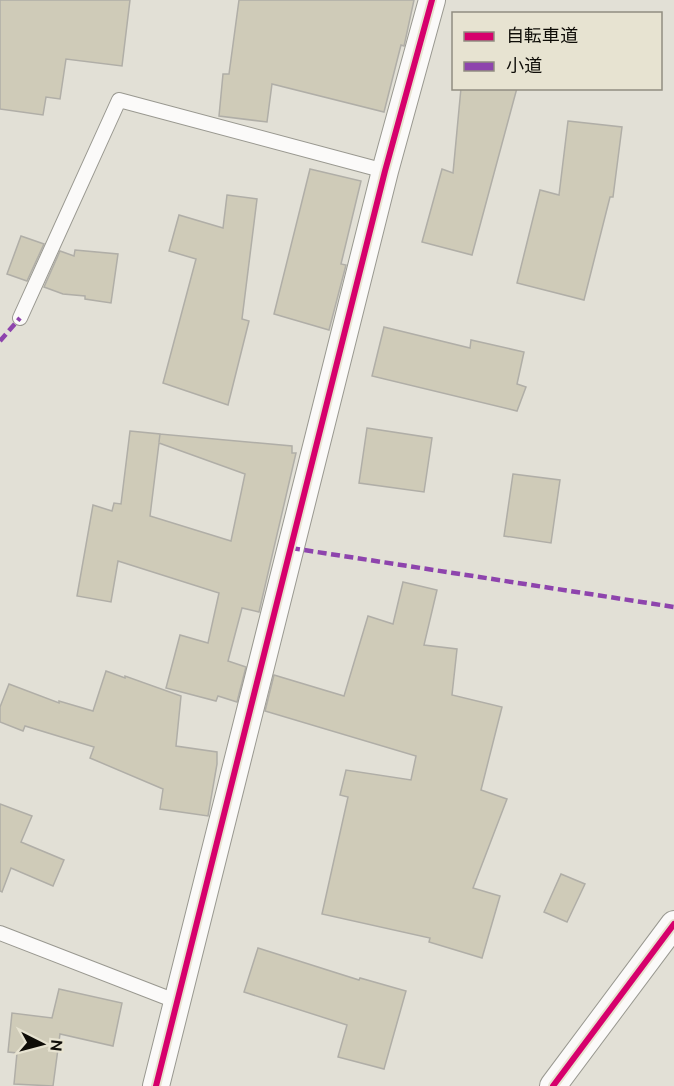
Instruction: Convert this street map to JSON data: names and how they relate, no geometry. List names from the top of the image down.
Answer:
{
  "legend": ["自転車道", "小道"],
  "north": "right"
}
